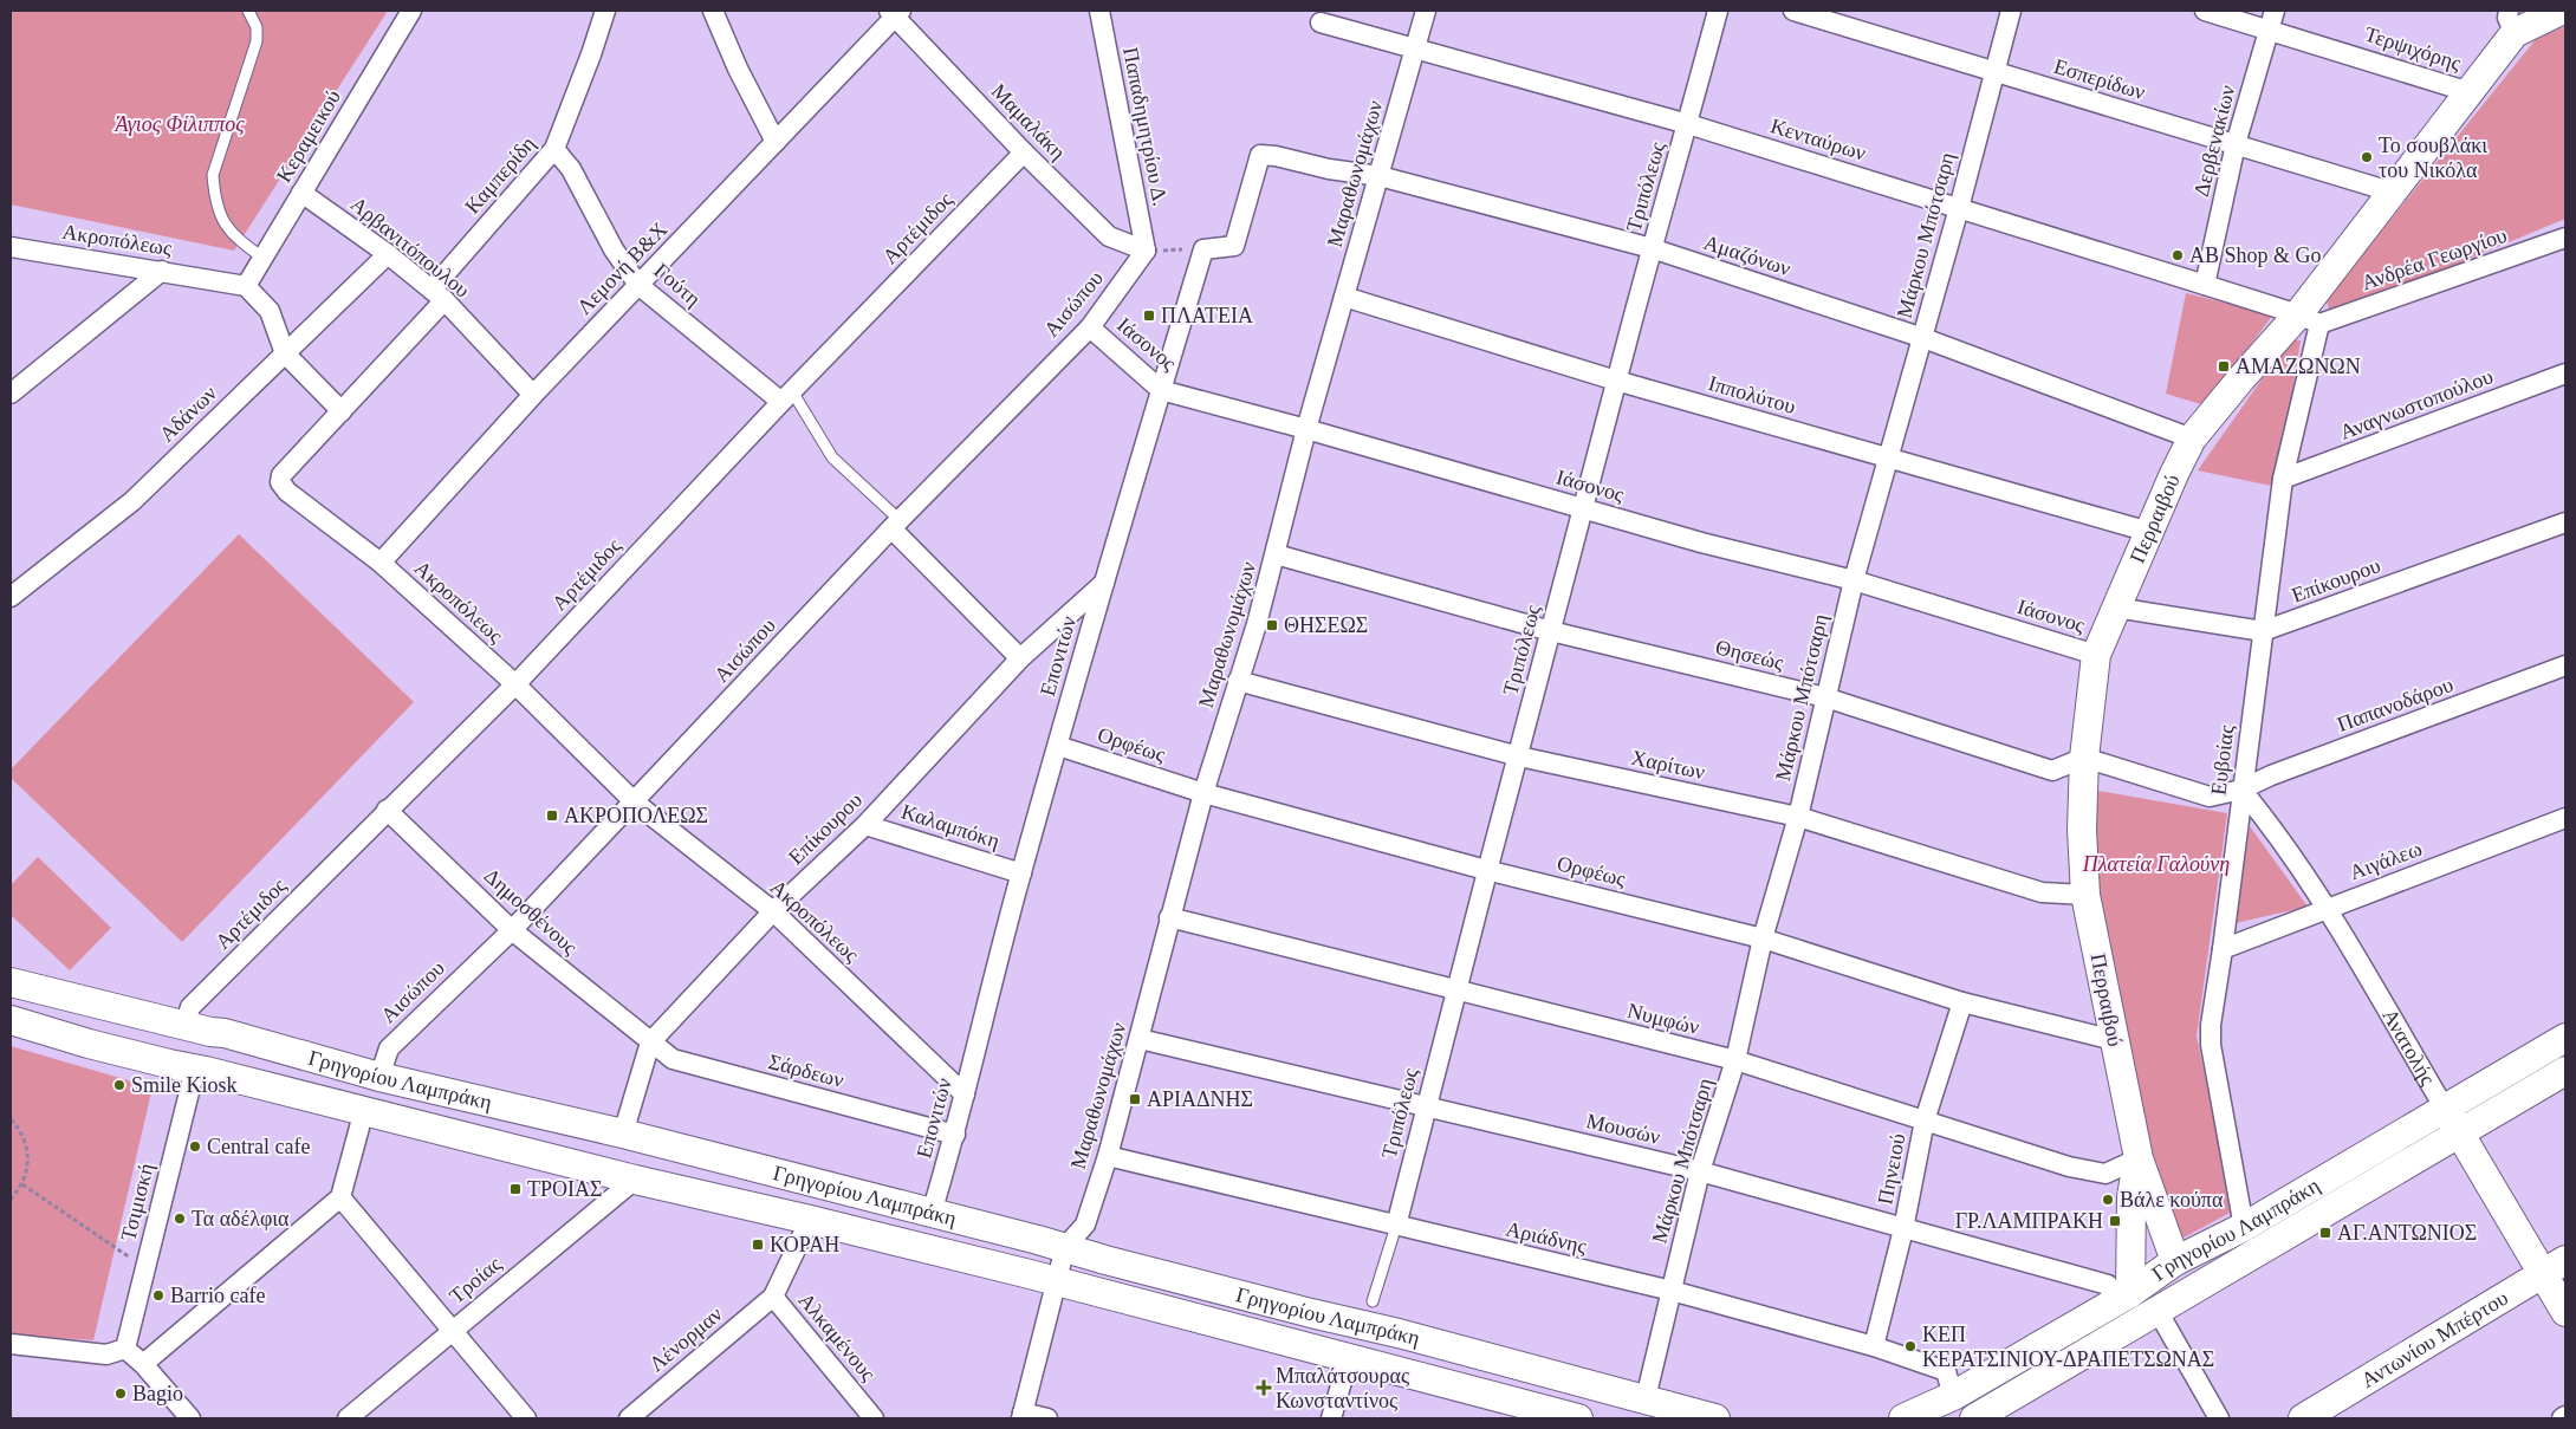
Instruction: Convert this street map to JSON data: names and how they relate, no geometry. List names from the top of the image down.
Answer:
{
  "streets": {
    "main road": [
      "Περραιβού",
      "Ανατολής",
      "Γρηγορίου Λαμπράκη",
      "Αντωνίου Μπέρτου"
    ],
    "street": [
      "Τερψιχόρης",
      "Εσπερίδων",
      "Μαμαλάκη",
      "Παπαδημητρίου Δ.",
      "Κεραμεικού",
      "Κενταύρων",
      "Δερβενακίων",
      "Μαραθωνομάχων",
      "Καμπερίδη",
      "Τριπόλεως",
      "Αρτέμιδος",
      "Μάρκου Μπότσαρη",
      "Ακροπόλεως",
      "Αρβανιτόπουλου",
      "Αμαζόνων",
      "Ανδρέα Γεωργίου",
      "Λεμονή Β&Χ",
      "Γούτη",
      "Αισώπου",
      "Ιάσονος",
      "Ιππολύτου",
      "Αναγνωστοπούλου",
      "Αδάνων",
      "Επίκουρου",
      "Θησεώς",
      "Επονιτών",
      "Παπανοδάρου",
      "Ορφέως",
      "Ευβοίας",
      "Χαρίτων",
      "Καλαμπόκη",
      "Αιγάλεω",
      "Δημοσθένους",
      "Νυμφών",
      "Σάρδεων",
      "Μουσών",
      "Πηνειού",
      "Τσιμισκή",
      "Αριάδνης",
      "Τροίας",
      "Αλκαμένους",
      "Λένορμαν"
    ]
  },
  "crossings": [
    ["Τερψιχόρης", "Δερβενακίων"],
    ["Τερψιχόρης", "Περραιβού"],
    ["Εσπερίδων", "Δερβενακίων"],
    ["Εσπερίδων", "Μάρκου Μπότσαρη"],
    ["Εσπερίδων", "Περραιβού"],
    ["Μαμαλάκη", "Παπαδημητρίου Δ."],
    ["Μαμαλάκη", "Αρτέμιδος"],
    ["Μαμαλάκη", "Λεμονή Β&Χ"],
    ["Μαμαλάκη", "Αισώπου"],
    ["Παπαδημητρίου Δ.", "Αισώπου"],
    ["Κεραμεικού", "Ακροπόλεως"],
    ["Κεραμεικού", "Αρβανιτόπουλου"],
    ["Κενταύρων", "Δερβενακίων"],
    ["Κενταύρων", "Μαραθωνομάχων"],
    ["Κενταύρων", "Τριπόλεως"],
    ["Κενταύρων", "Μάρκου Μπότσαρη"],
    ["Κενταύρων", "Ανδρέα Γεωργίου"],
    ["Κενταύρων", "Περραιβού"],
    ["Κενταύρων", "Ευβοίας"],
    ["Μαραθωνομάχων", "Αμαζόνων"],
    ["Μαραθωνομάχων", "Ιάσονος"],
    ["Μαραθωνομάχων", "Ιππολύτου"],
    ["Μαραθωνομάχων", "Θησεώς"],
    ["Μαραθωνομάχων", "Ορφέως"],
    ["Μαραθωνομάχων", "Χαρίτων"],
    ["Μαραθωνομάχων", "Νυμφών"],
    ["Μαραθωνομάχων", "Γρηγορίου Λαμπράκη"],
    ["Μαραθωνομάχων", "Μουσών"],
    ["Μαραθωνομάχων", "Αριάδνης"],
    ["Καμπερίδη", "Ακροπόλεως"],
    ["Καμπερίδη", "Αρβανιτόπουλου"],
    ["Καμπερίδη", "Γούτη"],
    ["Τριπόλεως", "Αμαζόνων"],
    ["Τριπόλεως", "Ιάσονος"],
    ["Τριπόλεως", "Ιππολύτου"],
    ["Τριπόλεως", "Θησεώς"],
    ["Τριπόλεως", "Ορφέως"],
    ["Τριπόλεως", "Χαρίτων"],
    ["Τριπόλεως", "Νυμφών"],
    ["Τριπόλεως", "Μουσών"],
    ["Τριπόλεως", "Αριάδνης"],
    ["Αρτέμιδος", "Ακροπόλεως"],
    ["Αρτέμιδος", "Γούτη"],
    ["Αρτέμιδος", "Δημοσθένους"],
    ["Αρτέμιδος", "Γρηγορίου Λαμπράκη"],
    ["Μάρκου Μπότσαρη", "Αμαζόνων"],
    ["Μάρκου Μπότσαρη", "Ιάσονος"],
    ["Μάρκου Μπότσαρη", "Ιππολύτου"],
    ["Μάρκου Μπότσαρη", "Θησεώς"],
    ["Μάρκου Μπότσαρη", "Ορφέως"],
    ["Μάρκου Μπότσαρη", "Χαρίτων"],
    ["Μάρκου Μπότσαρη", "Νυμφών"],
    ["Μάρκου Μπότσαρη", "Γρηγορίου Λαμπράκη"],
    ["Μάρκου Μπότσαρη", "Μουσών"],
    ["Μάρκου Μπότσαρη", "Αριάδνης"],
    ["Ακροπόλεως", "Λεμονή Β&Χ"],
    ["Ακροπόλεως", "Αισώπου"],
    ["Ακροπόλεως", "Επίκουρου"],
    ["Ακροπόλεως", "Επονιτών"],
    ["Αρβανιτόπουλου", "Λεμονή Β&Χ"],
    ["Αρβανιτόπουλου", "Αδάνων"],
    ["Αμαζόνων", "Περραιβού"],
    ["Αμαζόνων", "Επονιτών"],
    ["Ανδρέα Γεωργίου", "Περραιβού"],
    ["Ανδρέα Γεωργίου", "Ευβοίας"],
    ["Λεμονή Β&Χ", "Γούτη"],
    ["Γούτη", "Αισώπου"],
    ["Γούτη", "Επίκουρου"],
    ["Αισώπου", "Ιάσονος"],
    ["Αισώπου", "Δημοσθένους"],
    ["Αισώπου", "Γρηγορίου Λαμπράκη"],
    ["Ιάσονος", "Περραιβού"],
    ["Ιάσονος", "Επονιτών"],
    ["Ιππολύτου", "Περραιβού"],
    ["Αναγνωστοπούλου", "Ευβοίας"],
    ["Περραιβού", "Επίκουρου"],
    ["Περραιβού", "Θησεώς"],
    ["Περραιβού", "Ορφέως"],
    ["Περραιβού", "Ευβοίας"],
    ["Περραιβού", "Χαρίτων"],
    ["Περραιβού", "Νυμφών"],
    ["Περραιβού", "Γρηγορίου Λαμπράκη"],
    ["Περραιβού", "Μουσών"],
    ["Επίκουρου", "Επονιτών"],
    ["Επίκουρου", "Ευβοίας"],
    ["Επίκουρου", "Καλαμπόκη"],
    ["Επίκουρου", "Δημοσθένους"],
    ["Επίκουρου", "Σάρδεων"],
    ["Επίκουρου", "Γρηγορίου Λαμπράκη"],
    ["Επονιτών", "Ορφέως"],
    ["Επονιτών", "Καλαμπόκη"],
    ["Επονιτών", "Σάρδεων"],
    ["Επονιτών", "Γρηγορίου Λαμπράκη"],
    ["Παπανοδάρου", "Ευβοίας"],
    ["Παπανοδάρου", "Ανατολής"],
    ["Ορφέως", "Πηνειού"],
    ["Ευβοίας", "Αιγάλεω"],
    ["Ευβοίας", "Ανατολής"],
    ["Ευβοίας", "Γρηγορίου Λαμπράκη"],
    ["Αιγάλεω", "Ανατολής"],
    ["Δημοσθένους", "Σάρδεων"],
    ["Νυμφών", "Πηνειού"],
    ["Ανατολής", "Γρηγορίου Λαμπράκη"],
    ["Ανατολής", "Αντωνίου Μπέρτου"],
    ["Γρηγορίου Λαμπράκη", "Μουσών"],
    ["Γρηγορίου Λαμπράκη", "Τσιμισκή"],
    ["Γρηγορίου Λαμπράκη", "Αριάδνης"],
    ["Γρηγορίου Λαμπράκη", "Τροίας"],
    ["Γρηγορίου Λαμπράκη", "Αλκαμένους"],
    ["Μουσών", "Πηνειού"],
    ["Πηνειού", "Αριάδνης"],
    ["Αλκαμένους", "Λένορμαν"]
  ],
  "parks": ["Άγιος Φίλιππος", "Πλατεία Γαλούνη"],
  "places": {
    "other": [
      "Το σουβλάκι του Νικόλα",
      "AB Shop & Go",
      "Smile Kiosk",
      "Central cafe",
      "Βάλε κούπα",
      "Τα αδέλφια",
      "Barrio cafe",
      "ΚΕΠ ΚΕΡΑΤΣΙΝΙΟΥ-ΔΡΑΠΕΤΣΩΝΑΣ",
      "Bagio"
    ],
    "transit": [
      "ΠΛΑΤΕΙΑ",
      "ΑΜΑΖΩΝΩΝ",
      "ΘΗΣΕΩΣ",
      "ΑΚΡΟΠΟΛΕΩΣ",
      "ΑΡΙΑΔΝΗΣ",
      "ΤΡΟΙΑΣ",
      "ΓΡ.ΛΑΜΠΡΑΚΗ",
      "ΑΓ.ΑΝΤΩΝΙΟΣ",
      "ΚΟΡΑΗ"
    ],
    "health": ["Μπαλάτσουρας Κωνσταντίνος"]
  }
}
